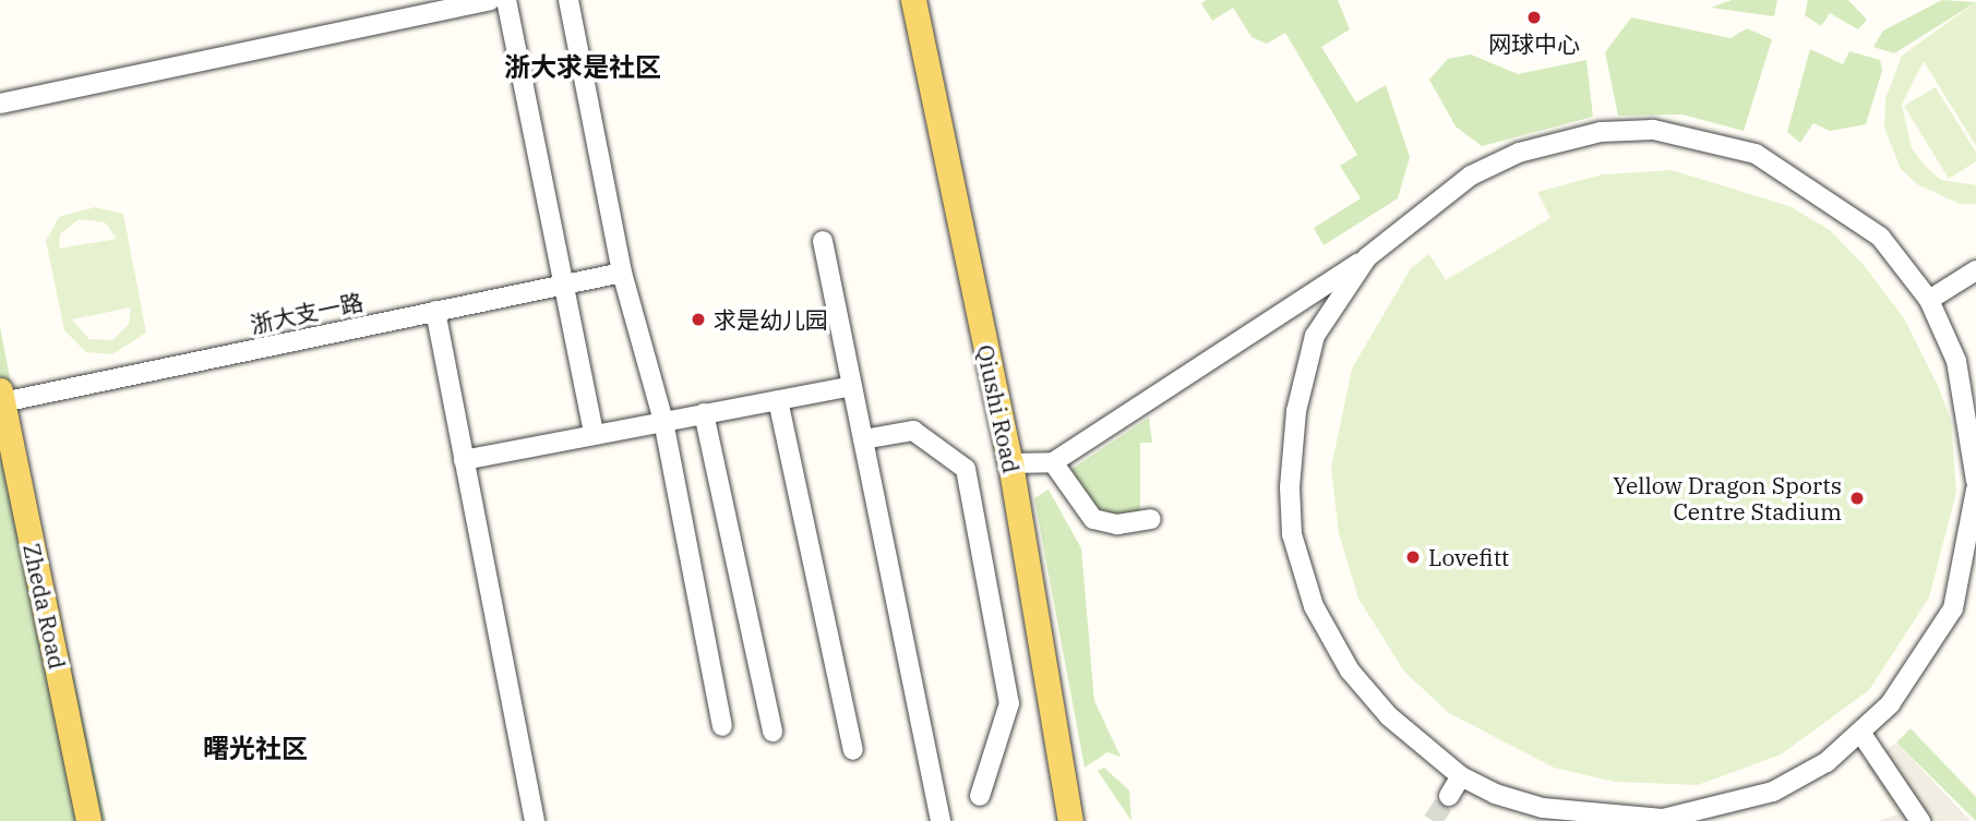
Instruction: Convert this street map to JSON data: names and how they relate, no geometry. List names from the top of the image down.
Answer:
{
  "streets": {
    "main road": ["Qiushi Road", "Zheda Road"],
    "street": ["浙大支一路"]
  },
  "crossings": [
    ["浙大支一路", "Zheda Road"]
  ],
  "districts": ["浙大求是社区", "曙光社区"],
  "places": [
    "网球中心",
    "求是幼儿园",
    "Yellow Dragon Sports Centre Stadium",
    "Lovefitt"
  ]
}
